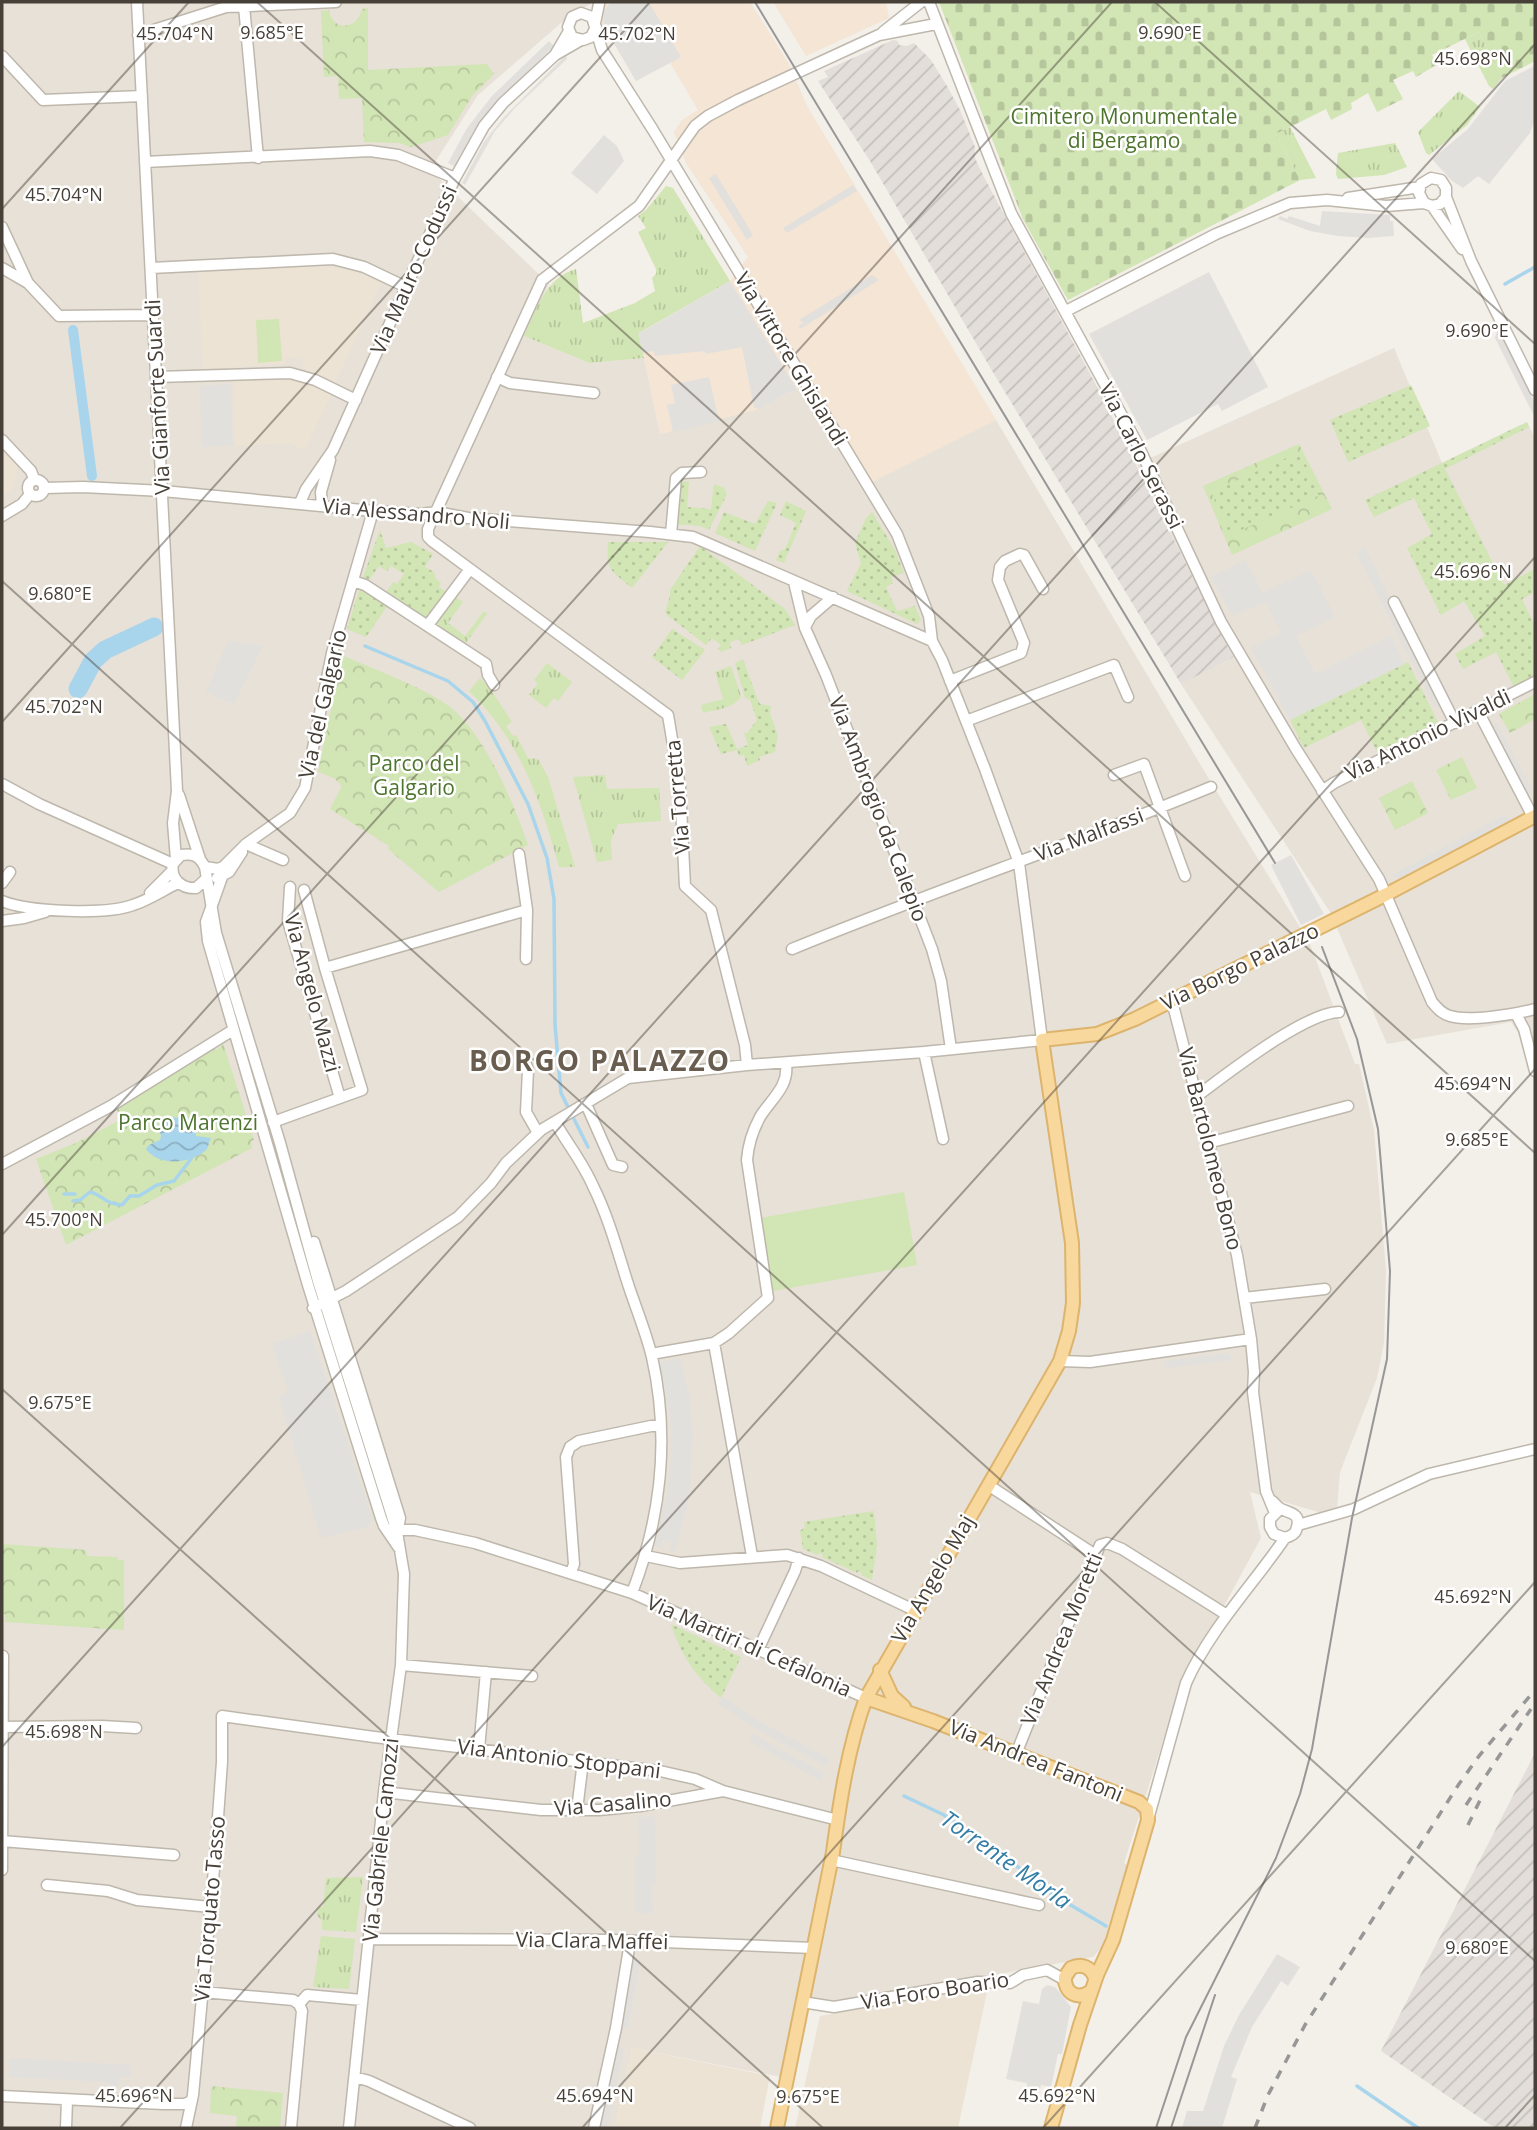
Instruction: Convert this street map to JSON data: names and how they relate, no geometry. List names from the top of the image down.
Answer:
{
  "streets": {
    "main road": [
      "Via Borgo Palazzo",
      "Via Angelo Maj",
      "Via Andrea Fantoni",
      "Via Foro Boario"
    ],
    "street": [
      "Via Mauro Codussi",
      "Via Vittore Ghislandi",
      "Via Gianforte Suardi",
      "Via Carlo Serassi",
      "Via Alessandro Noli",
      "Via del Galgario",
      "Via Antonio Vivaldi",
      "Via Torretta",
      "Via Ambrogio da Calepio",
      "Via Malfassi",
      "Via Angelo Mazzi",
      "Via Bartolomeo Bono",
      "Via Andrea Moretti",
      "Via Martiri di Cefalonia",
      "Via Antonio Stoppani",
      "Via Casalino",
      "Via Gabriele Camozzi",
      "Via Torquato Tasso",
      "Via Clara Maffei"
    ]
  },
  "crossings": [
    ["Via Mauro Codussi", "Via Vittore Ghislandi"],
    ["Via Mauro Codussi", "Via Alessandro Noli"],
    ["Via Vittore Ghislandi", "Via Alessandro Noli"],
    ["Via Vittore Ghislandi", "Via Malfassi"],
    ["Via Vittore Ghislandi", "Via Borgo Palazzo"],
    ["Via Vittore Ghislandi", "Via Angelo Maj"],
    ["Via Gianforte Suardi", "Via Alessandro Noli"],
    ["Via Gianforte Suardi", "Via del Galgario"],
    ["Via Carlo Serassi", "Via Antonio Vivaldi"],
    ["Via Carlo Serassi", "Via Borgo Palazzo"],
    ["Via Alessandro Noli", "Via del Galgario"],
    ["Via Alessandro Noli", "Via Torretta"],
    ["Via Alessandro Noli", "Via Ambrogio da Calepio"],
    ["Via Torretta", "Via Borgo Palazzo"],
    ["Via Ambrogio da Calepio", "Via Malfassi"],
    ["Via Ambrogio da Calepio", "Via Borgo Palazzo"],
    ["Via Borgo Palazzo", "Via Bartolomeo Bono"],
    ["Via Borgo Palazzo", "Via Angelo Maj"],
    ["Via Angelo Maj", "Via Martiri di Cefalonia"],
    ["Via Angelo Maj", "Via Andrea Fantoni"],
    ["Via Angelo Maj", "Via Casalino"],
    ["Via Angelo Maj", "Via Clara Maffei"],
    ["Via Angelo Maj", "Via Foro Boario"],
    ["Via Andrea Moretti", "Via Andrea Fantoni"],
    ["Via Martiri di Cefalonia", "Via Andrea Fantoni"],
    ["Via Martiri di Cefalonia", "Via Gabriele Camozzi"],
    ["Via Antonio Stoppani", "Via Casalino"],
    ["Via Antonio Stoppani", "Via Gabriele Camozzi"],
    ["Via Antonio Stoppani", "Via Torquato Tasso"],
    ["Via Casalino", "Via Gabriele Camozzi"],
    ["Via Gabriele Camozzi", "Via Clara Maffei"]
  ],
  "districts": ["BORGO PALAZZO"],
  "water": ["Torrente Morla"],
  "parks": ["Cimitero Monumentale di Bergamo", "Parco del Galgario", "Parco Marenzi"],
  "coordinates": [
    "9.685°E",
    "9.690°E",
    "45.704°N",
    "45.702°N",
    "45.698°N",
    "45.696°N",
    "9.680°E",
    "45.694°N",
    "45.700°N",
    "9.675°E",
    "45.692°N"
  ]
}
